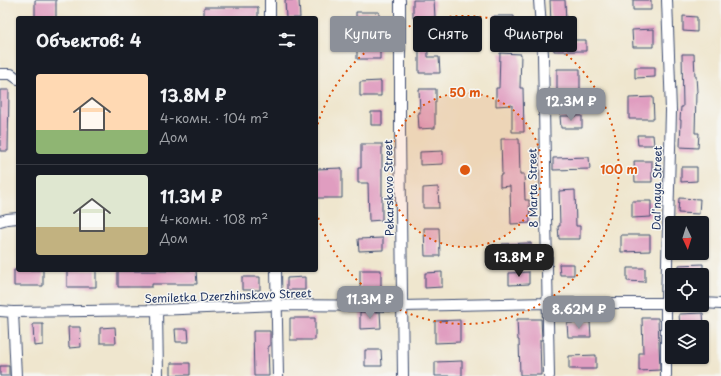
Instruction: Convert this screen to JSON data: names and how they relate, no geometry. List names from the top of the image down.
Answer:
{
  "streets": {
    "street": [
      "Pekarskovo Street",
      "8 Marta Street",
      "Dal'naya Street",
      "Semiletka Dzerzhinskovo Street"
    ]
  },
  "crossings": [
    ["Pekarskovo Street", "Semiletka Dzerzhinskovo Street"],
    ["8 Marta Street", "Semiletka Dzerzhinskovo Street"]
  ],
  "north": "bottom",
  "page": {
    "chip": ["Купить", "Снять", "Фильтры"],
    "heading": "Объектов: 4",
    "list": [
      {
        "name": "13.8M ₽",
        "note": "4-комн. · 104 m² · Дом"
      },
      {
        "name": "11.3M ₽",
        "note": "4-комн. · 108 m² · Дом"
      }
    ],
    "price": [
      "12.3M ₽",
      "13.8M ₽",
      "11.3M ₽",
      "8.62M ₽"
    ]
  },
  "rings": ["50 m", "100 m"]
}
